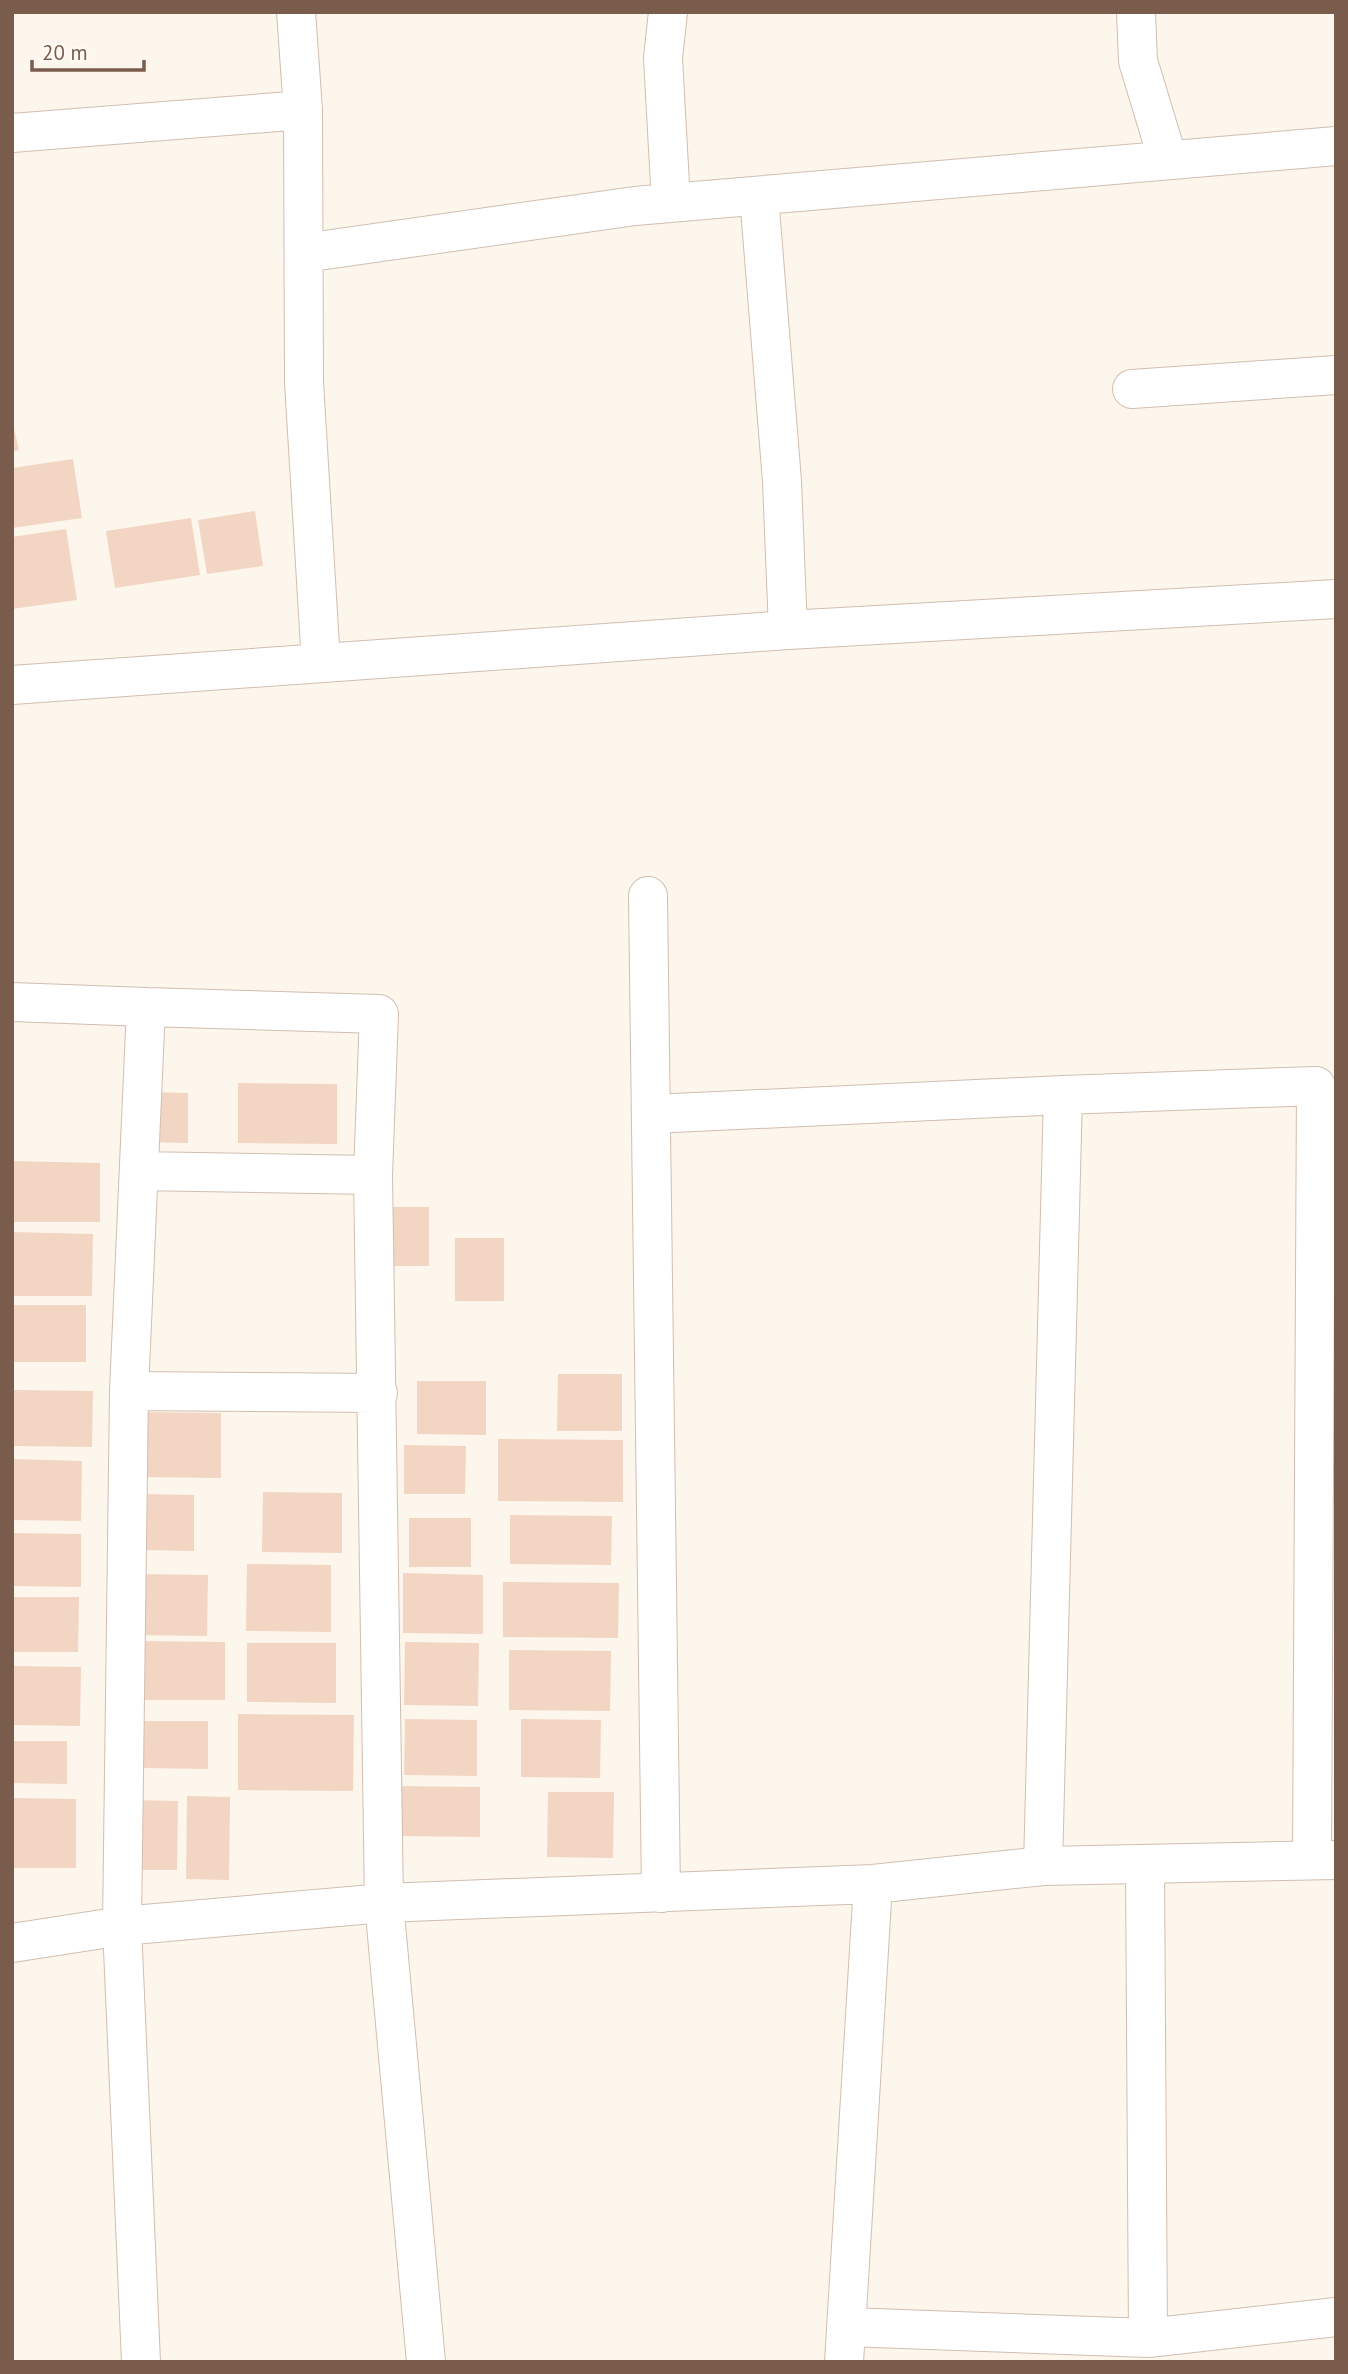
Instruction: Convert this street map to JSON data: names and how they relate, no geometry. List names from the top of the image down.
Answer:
{
  "scale_bar": "20 m"
}
